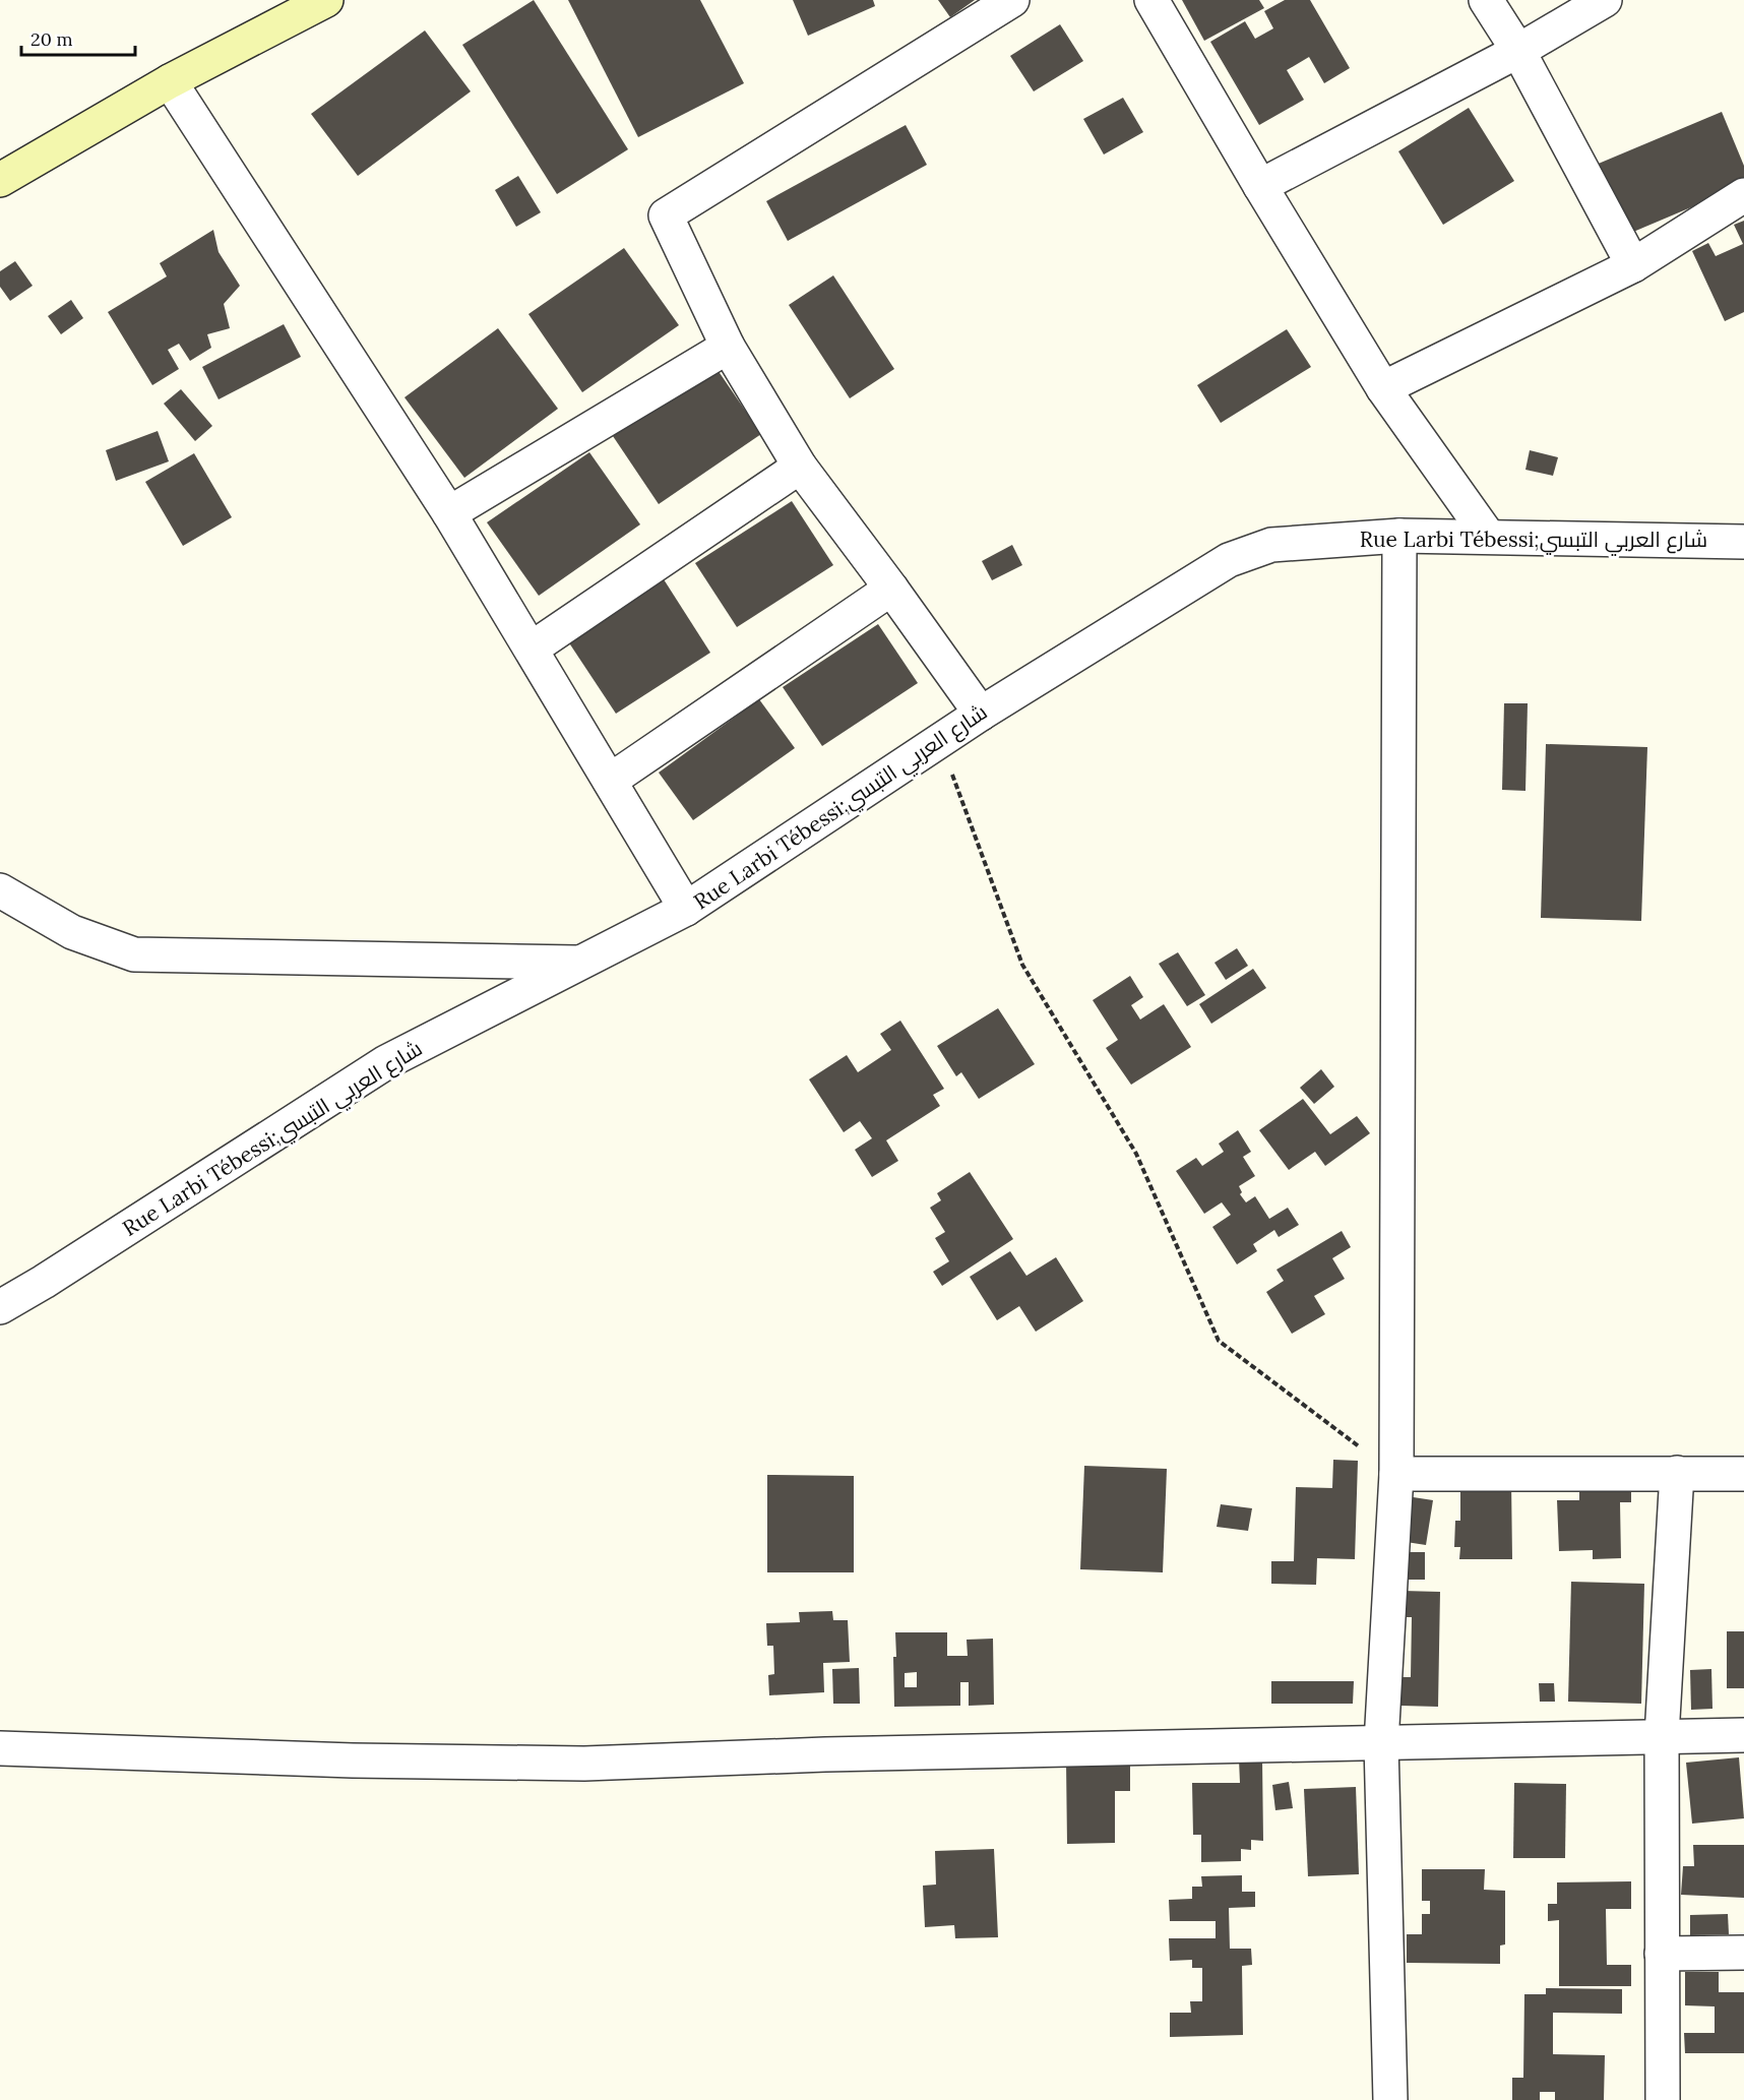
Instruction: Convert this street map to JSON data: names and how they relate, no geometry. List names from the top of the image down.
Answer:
{
  "streets": {
    "street": ["Rue Larbi Tébessi;شارع العربي التبسي"]
  },
  "scale_bar": "20 m"
}
